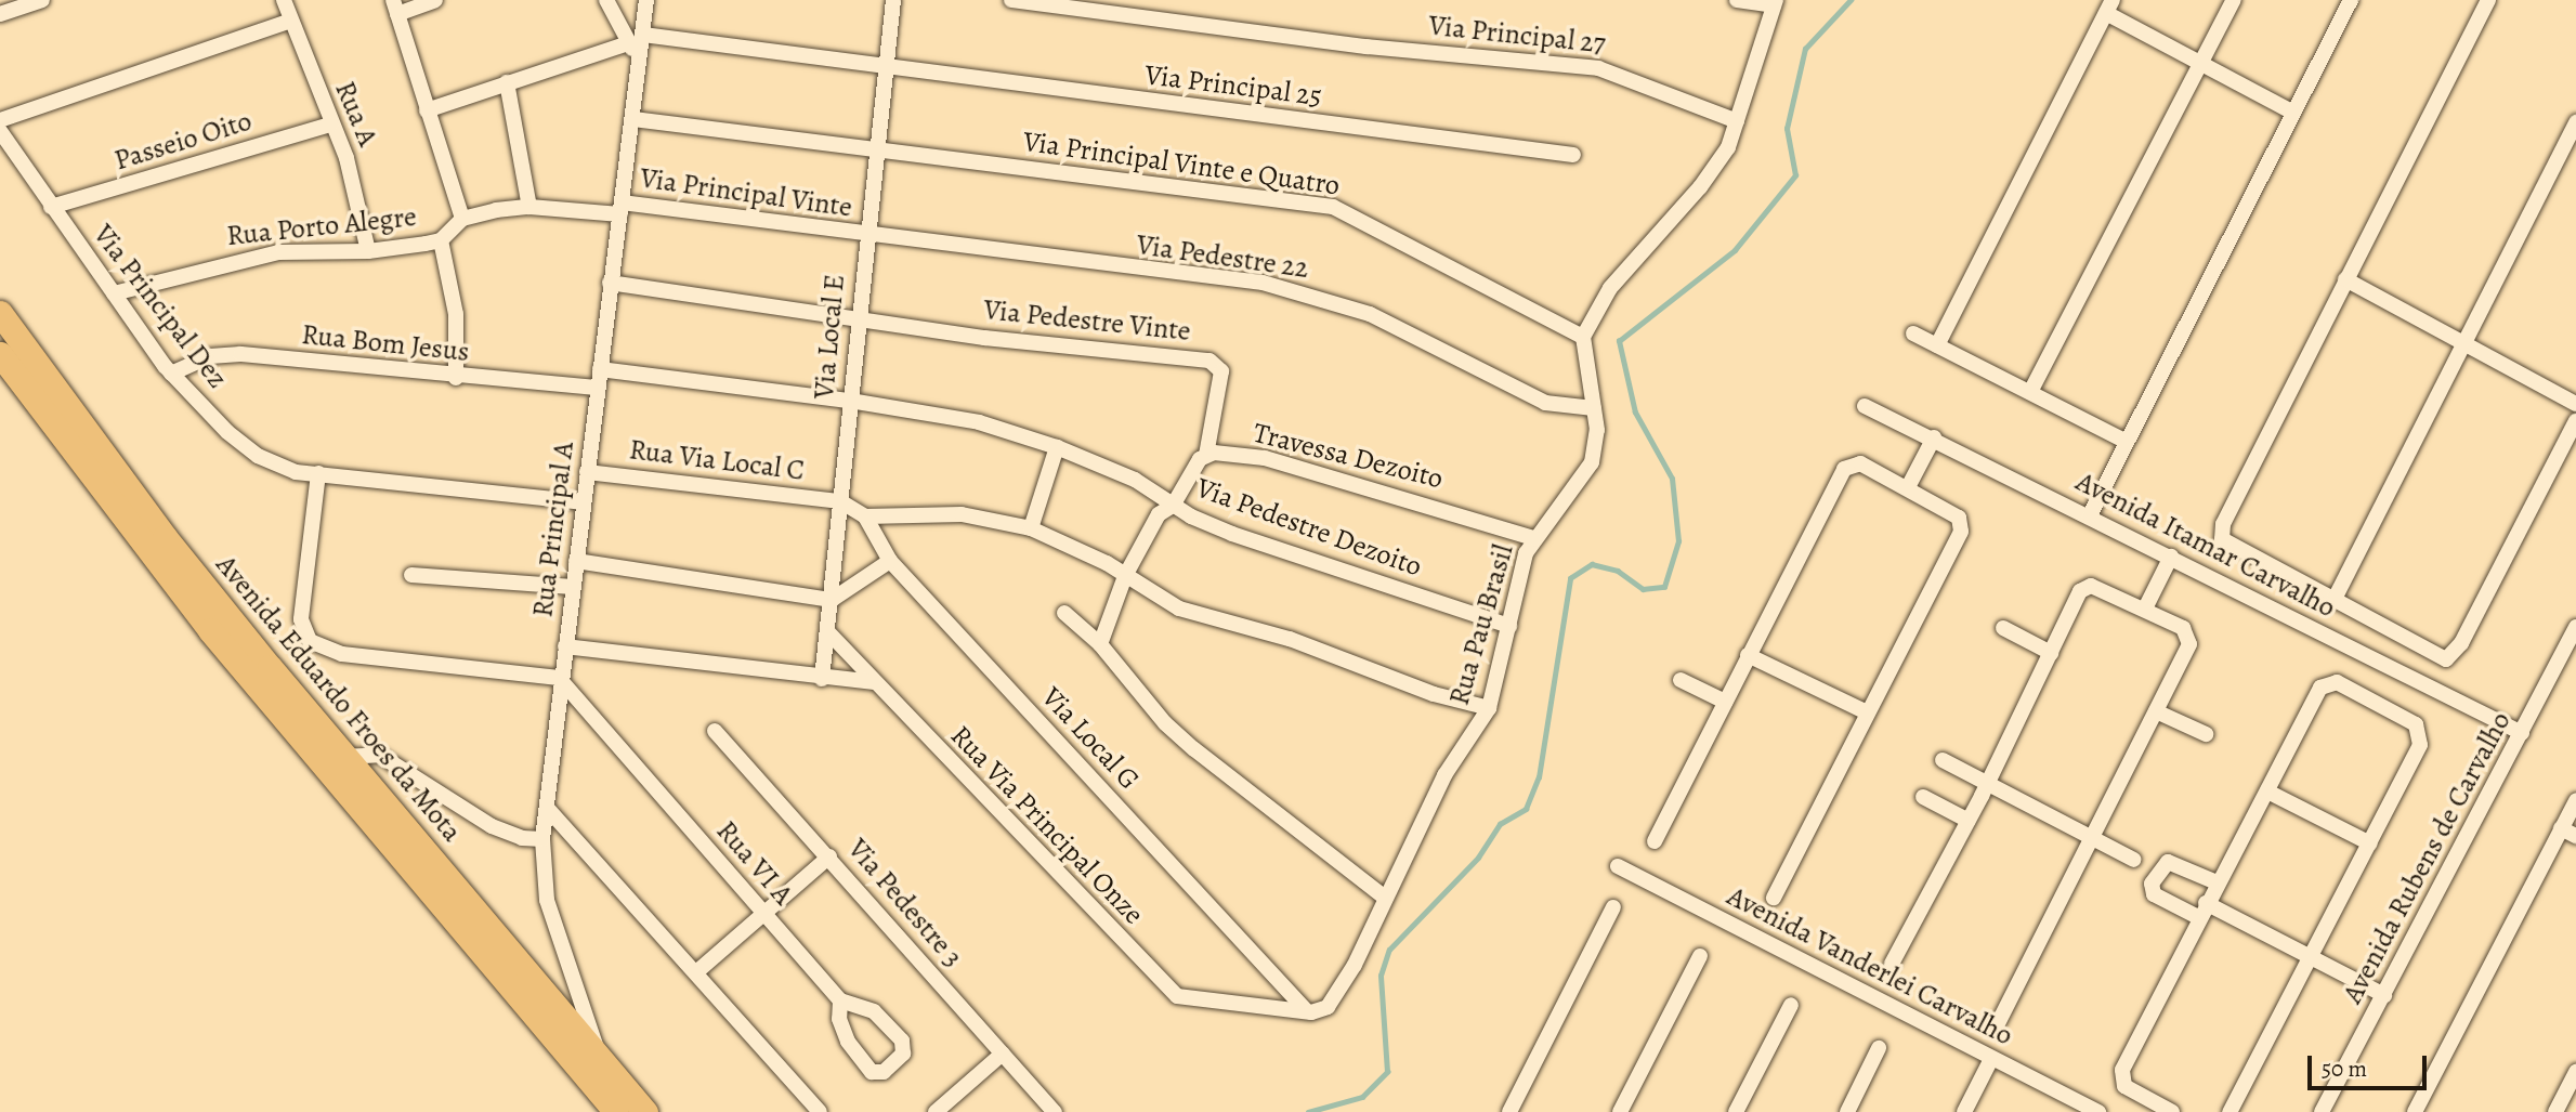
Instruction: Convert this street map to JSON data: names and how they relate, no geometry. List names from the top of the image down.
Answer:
{
  "streets": {
    "highway": ["Avenida Eduardo Froes da Mota"],
    "street": [
      "Via Principal 27",
      "Via Principal 25",
      "Rua A",
      "Passeio Oito",
      "Via Principal Vinte e Quatro",
      "Via Principal Vinte",
      "Rua Porto Alegre",
      "Via Pedestre 22",
      "Via Principal Dez",
      "Via Pedestre Vinte",
      "Via Local E",
      "Rua Bom Jesus",
      "Travessa Dezoito",
      "Rua Via Local C",
      "Via Pedestre Dezoito",
      "Rua Principal A",
      "Avenida Itamar Carvalho",
      "Rua Pau Brasil",
      "Via Local G",
      "Rua Via Principal Onze",
      "Avenida Rubens de Carvalho",
      "Rua VI A",
      "Via Pedestre 3",
      "Avenida Vanderlei Carvalho"
    ]
  },
  "crossings": [
    ["Via Principal 25", "Via Local E"],
    ["Via Principal 25", "Rua Principal A"],
    ["Rua A", "Passeio Oito"],
    ["Rua A", "Rua Porto Alegre"],
    ["Passeio Oito", "Via Principal Dez"],
    ["Via Principal Vinte e Quatro", "Via Local E"],
    ["Via Principal Vinte e Quatro", "Rua Principal A"],
    ["Via Principal Vinte e Quatro", "Rua Pau Brasil"],
    ["Via Principal Vinte", "Via Pedestre 22"],
    ["Via Principal Vinte", "Via Local E"],
    ["Via Principal Vinte", "Rua Principal A"],
    ["Rua Porto Alegre", "Via Principal Dez"],
    ["Via Pedestre 22", "Via Local E"],
    ["Via Pedestre 22", "Rua Pau Brasil"],
    ["Via Principal Dez", "Rua Bom Jesus"],
    ["Via Principal Dez", "Rua Principal A"],
    ["Via Pedestre Vinte", "Via Local E"],
    ["Via Pedestre Vinte", "Travessa Dezoito"],
    ["Via Local E", "Rua Via Local C"],
    ["Via Local E", "Via Pedestre Dezoito"],
    ["Via Local E", "Via Local G"],
    ["Via Local E", "Rua Via Principal Onze"],
    ["Rua Bom Jesus", "Rua Principal A"],
    ["Travessa Dezoito", "Rua Pau Brasil"],
    ["Rua Via Local C", "Rua Principal A"],
    ["Rua Via Local C", "Via Local G"],
    ["Via Pedestre Dezoito", "Rua Principal A"],
    ["Via Pedestre Dezoito", "Rua Pau Brasil"],
    ["Rua Principal A", "Avenida Eduardo Froes da Mota"],
    ["Rua Principal A", "Rua VI A"],
    ["Avenida Itamar Carvalho", "Avenida Rubens de Carvalho"],
    ["Rua Pau Brasil", "Via Local G"],
    ["Rua Pau Brasil", "Rua Via Principal Onze"],
    ["Via Local G", "Rua Via Principal Onze"]
  ],
  "scale_bar": "50 m"
}
